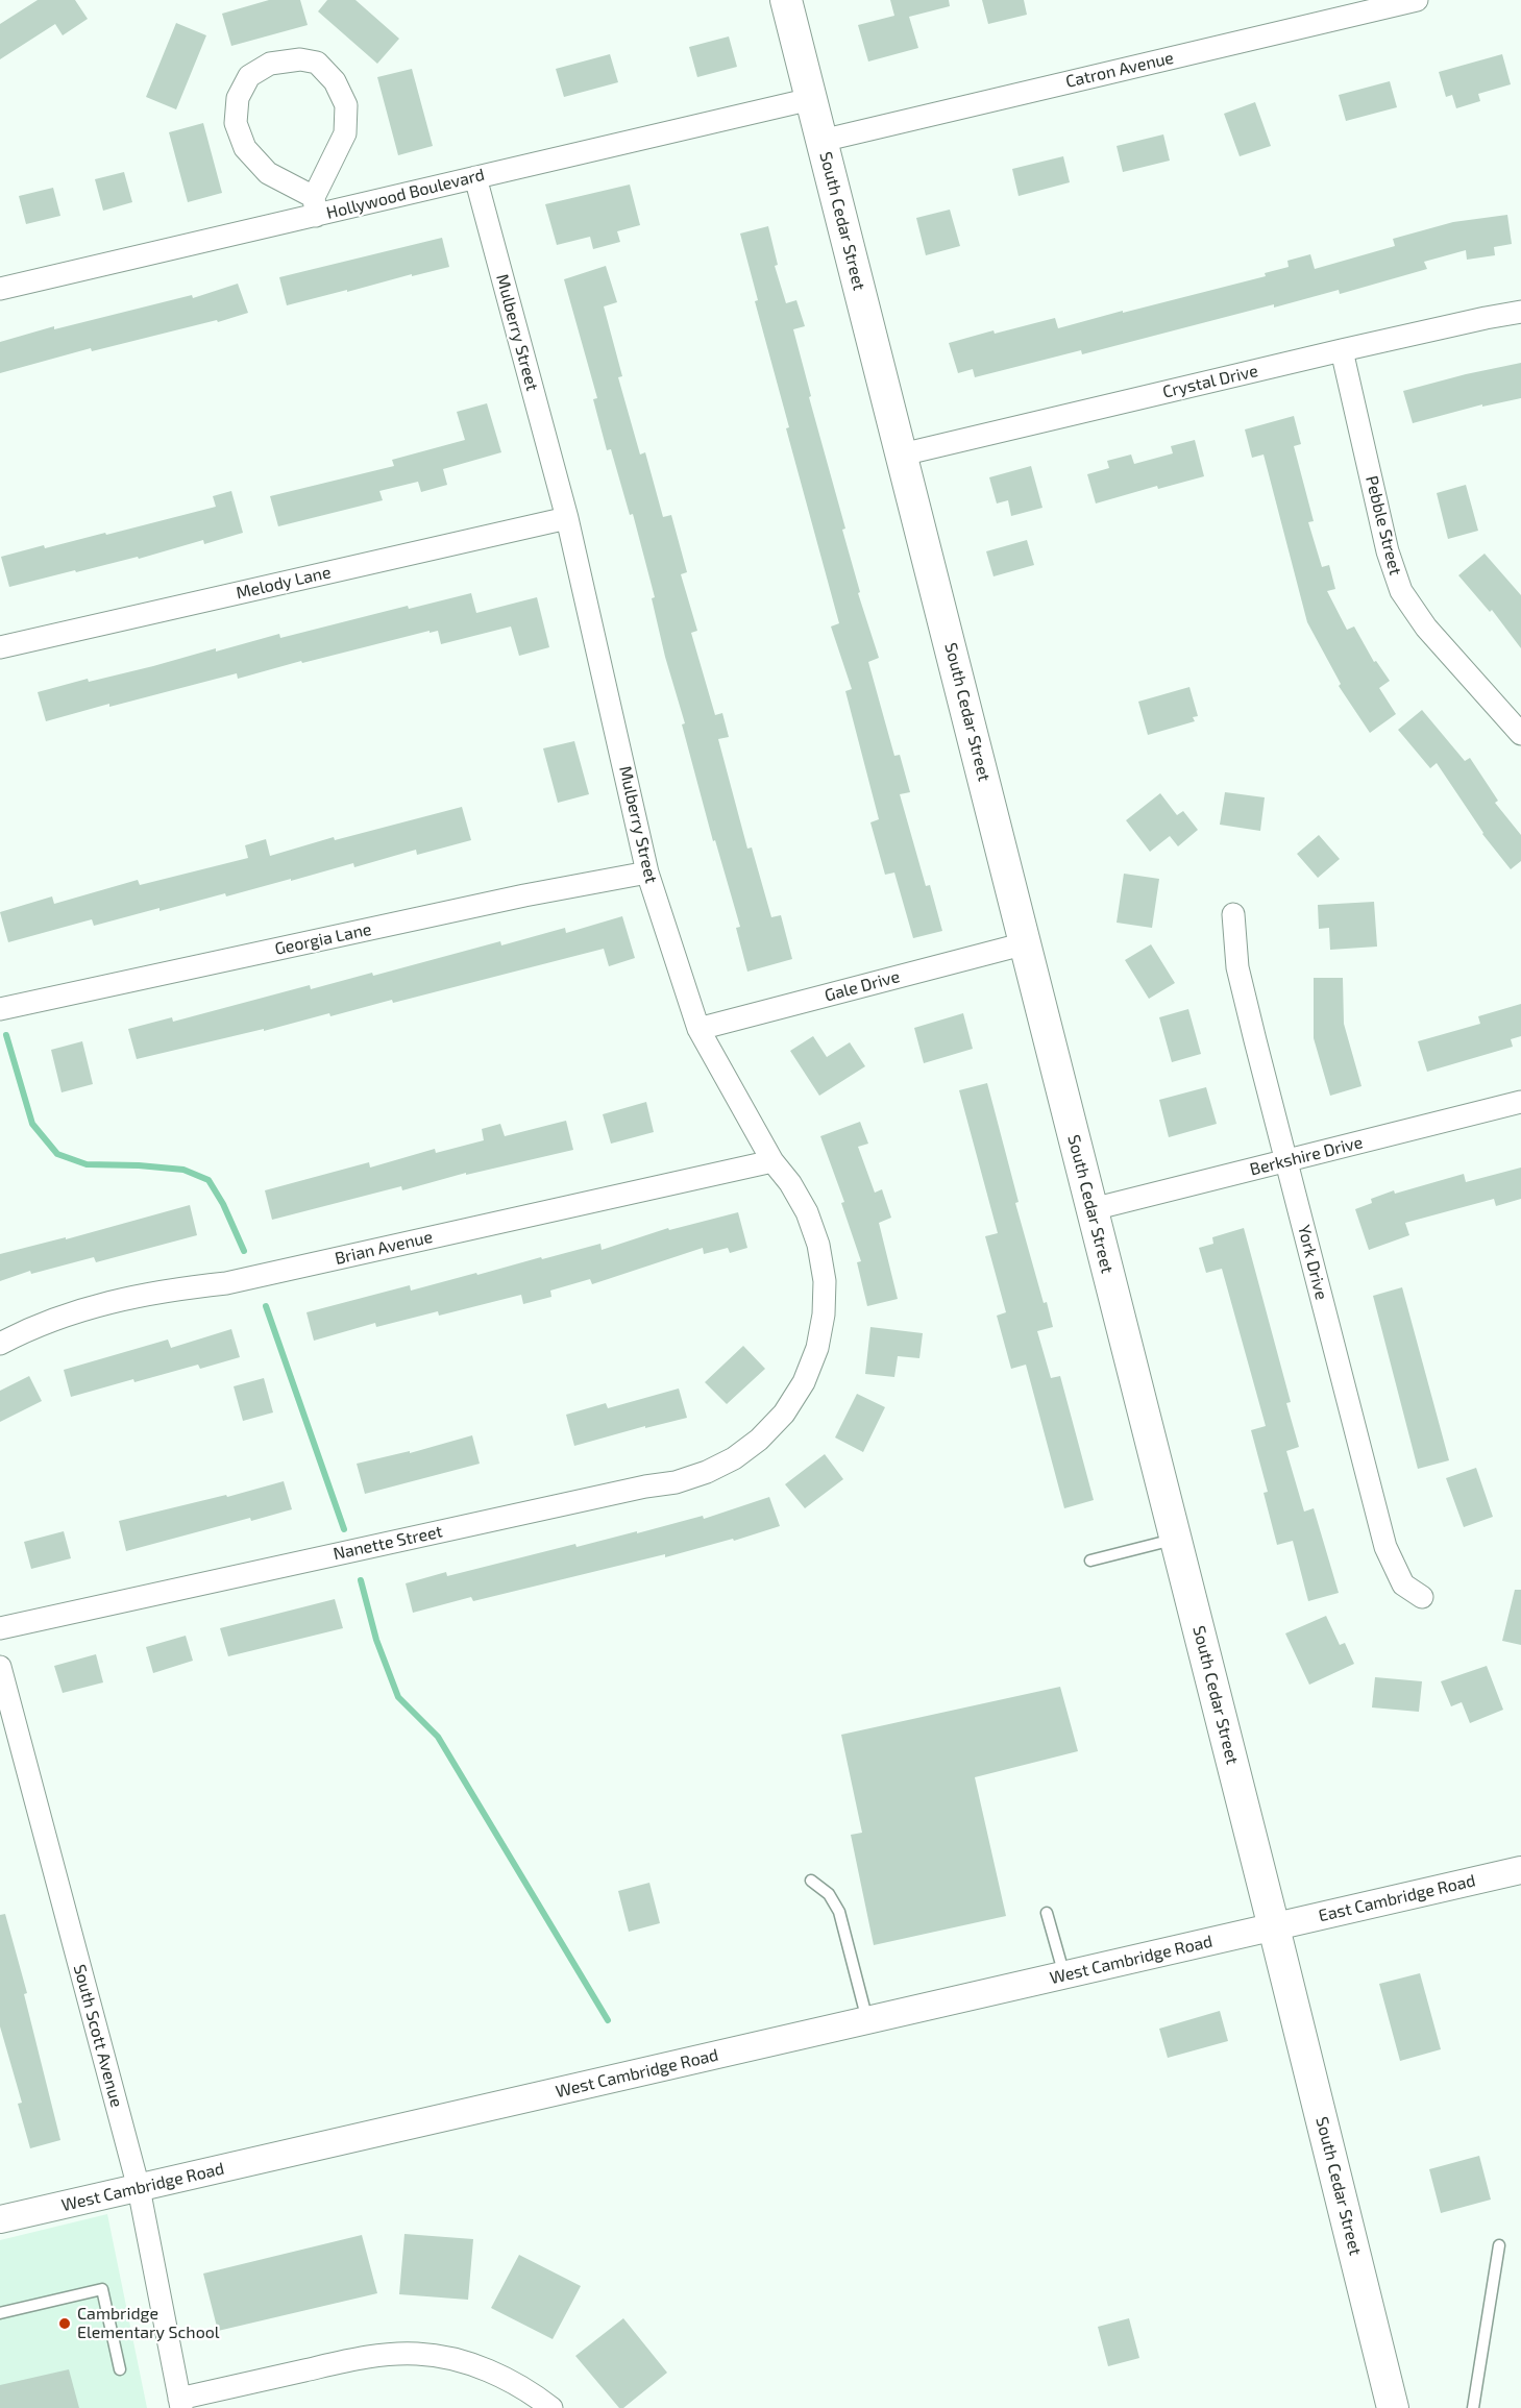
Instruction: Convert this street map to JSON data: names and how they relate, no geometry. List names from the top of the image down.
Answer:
{
  "streets": {
    "main road": ["South Cedar Street"],
    "street": [
      "Catron Avenue",
      "Hollywood Boulevard",
      "Mulberry Street",
      "Crystal Drive",
      "Pebble Street",
      "Melody Lane",
      "Georgia Lane",
      "Gale Drive",
      "Berkshire Drive",
      "Brian Avenue",
      "York Drive",
      "Nanette Street",
      "East Cambridge Road",
      "West Cambridge Road",
      "South Scott Avenue"
    ]
  },
  "crossings": [
    ["Catron Avenue", "South Cedar Street"],
    ["Hollywood Boulevard", "South Cedar Street"],
    ["Hollywood Boulevard", "Mulberry Street"],
    ["South Cedar Street", "Crystal Drive"],
    ["South Cedar Street", "Gale Drive"],
    ["South Cedar Street", "Berkshire Drive"],
    ["South Cedar Street", "East Cambridge Road"],
    ["South Cedar Street", "West Cambridge Road"],
    ["Mulberry Street", "Melody Lane"],
    ["Mulberry Street", "Georgia Lane"],
    ["Mulberry Street", "Gale Drive"],
    ["Mulberry Street", "Brian Avenue"],
    ["Mulberry Street", "Nanette Street"],
    ["Crystal Drive", "Pebble Street"],
    ["Berkshire Drive", "York Drive"],
    ["East Cambridge Road", "West Cambridge Road"],
    ["West Cambridge Road", "South Scott Avenue"]
  ],
  "places": ["Cambridge Elementary School"]
}
